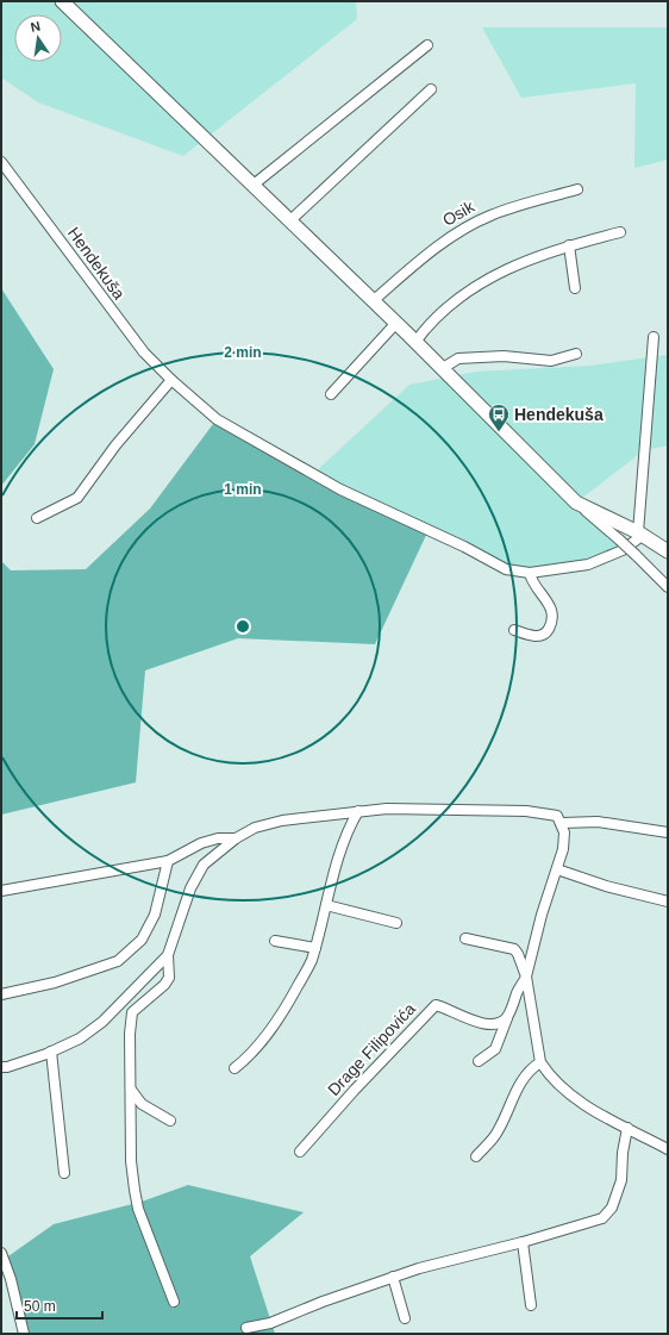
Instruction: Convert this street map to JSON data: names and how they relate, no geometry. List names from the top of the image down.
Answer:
{
  "streets": {
    "street": ["Osik", "Hendekuša", "Drage Filipovića"]
  },
  "places": {
    "bus stop": ["Hendekuša"]
  },
  "scale_bar": "50 m",
  "north": "top",
  "rings": ["2 min", "1 min"]
}
